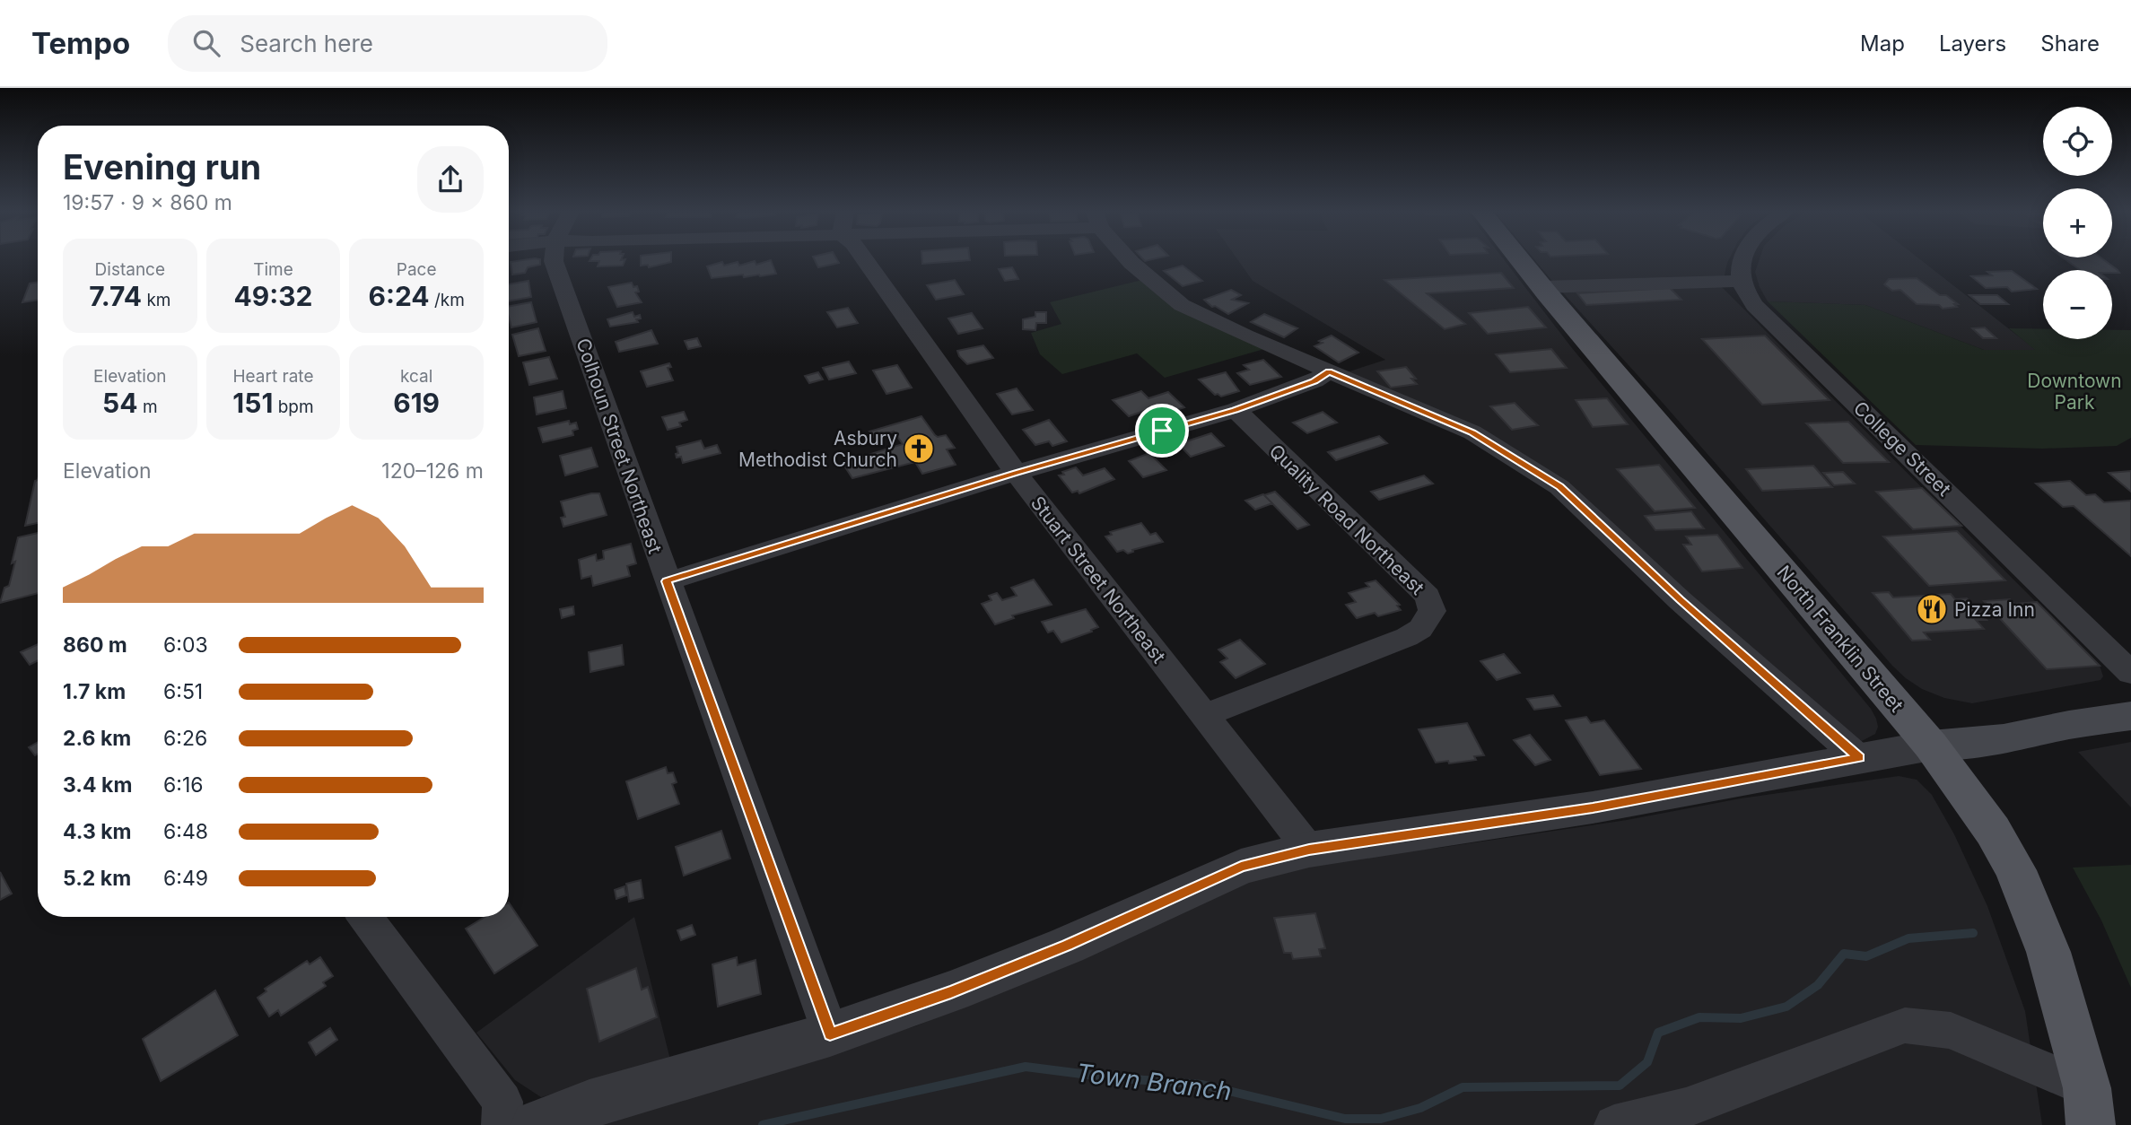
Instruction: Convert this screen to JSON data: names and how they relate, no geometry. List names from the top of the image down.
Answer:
{
  "streets": {
    "main road": ["North Franklin Street"],
    "street": [
      "Colhoun Street Northeast",
      "College Street",
      "Quality Road Northeast",
      "Stuart Street Northeast"
    ]
  },
  "crossings": [
    ["Quality Road Northeast", "Stuart Street Northeast"]
  ],
  "water": ["Town Branch"],
  "parks": ["Downtown Park"],
  "places": {
    "church": ["Asbury Methodist Church"],
    "restaurant": ["Pizza Inn"]
  },
  "page": {
    "header": "Tempo",
    "search": "Search here",
    "nav": ["Map", "Layers", "Share"],
    "map_buttons": ["+", "−"],
    "heading": ["Evening run", "19:57 · 9 × 860 m"],
    "stats": [
      ["Distance", "7.74 km"],
      ["Time", "49:32"],
      ["Pace", "6:24 /km"],
      ["Elevation", "54 m"],
      ["Heart rate", "151 bpm"],
      ["kcal", "619"]
    ],
    "chart": ["Elevation", "120–126 m"],
    "list": [
      {
        "name": "860 m",
        "note": "6:03"
      },
      {
        "name": "1.7 km",
        "note": "6:51"
      },
      {
        "name": "2.6 km",
        "note": "6:26"
      },
      {
        "name": "3.4 km",
        "note": "6:16"
      },
      {
        "name": "4.3 km",
        "note": "6:48"
      },
      {
        "name": "5.2 km",
        "note": "6:49"
      }
    ]
  }
}
